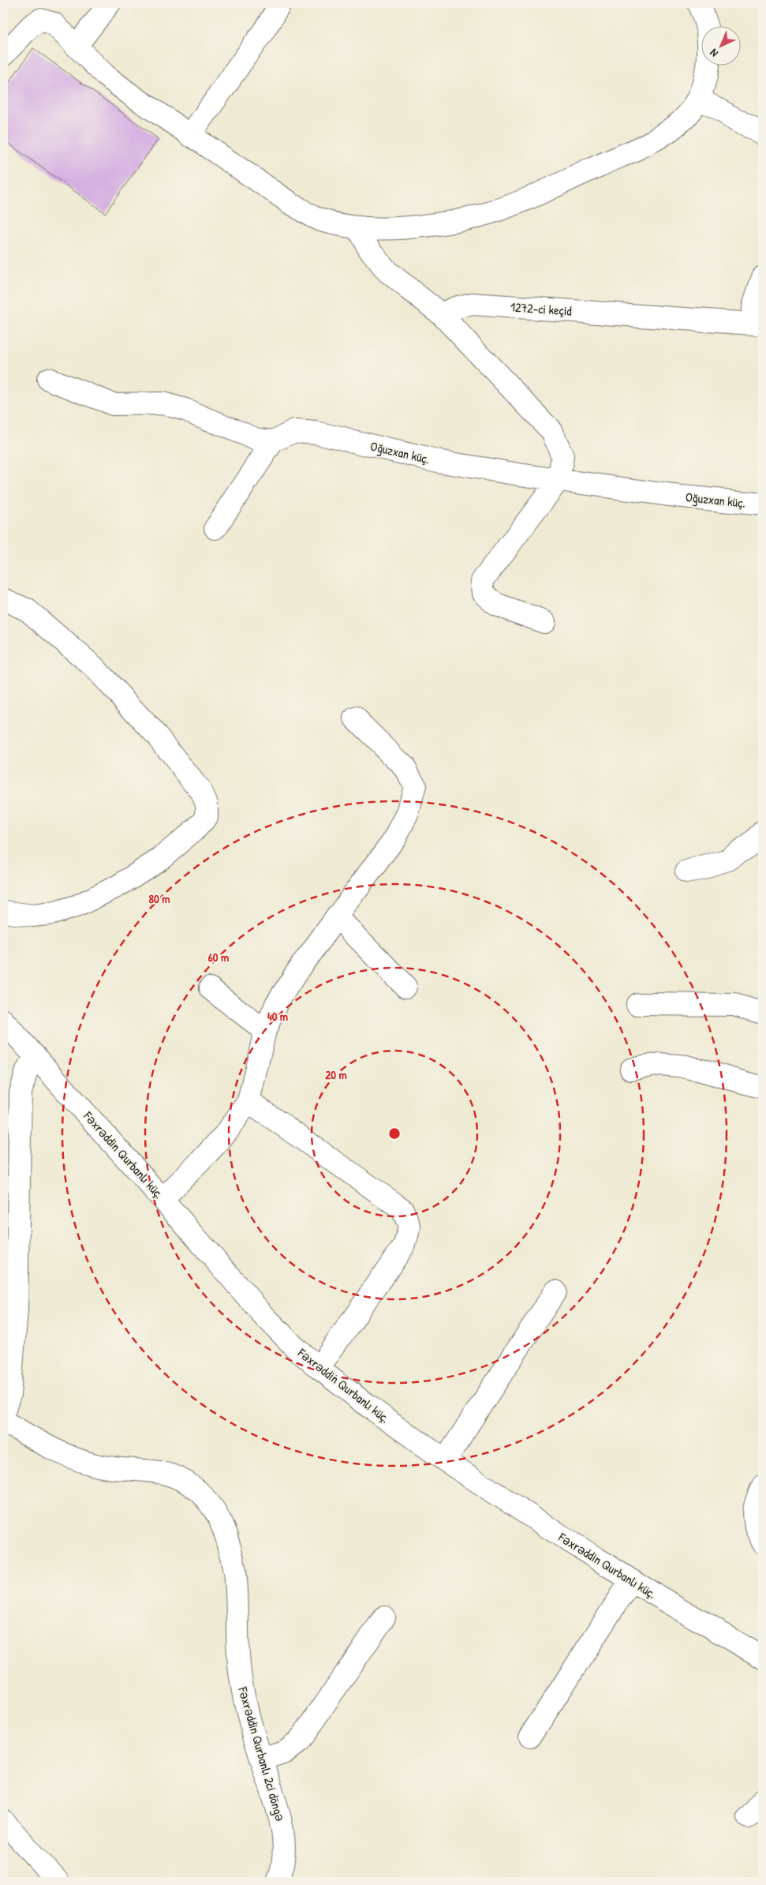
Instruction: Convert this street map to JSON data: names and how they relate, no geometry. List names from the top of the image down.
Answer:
{
  "streets": {
    "street": [
      "1272-ci keçid",
      "Oğuzxan küç.",
      "Fəxrəddin Qurbanlı küç.",
      "Fəxrəddin Qurbanlı 2ci döngə"
    ]
  },
  "north": "bottom left",
  "rings": [
    "80 m",
    "60 m",
    "40 m",
    "20 m"
  ]
}
